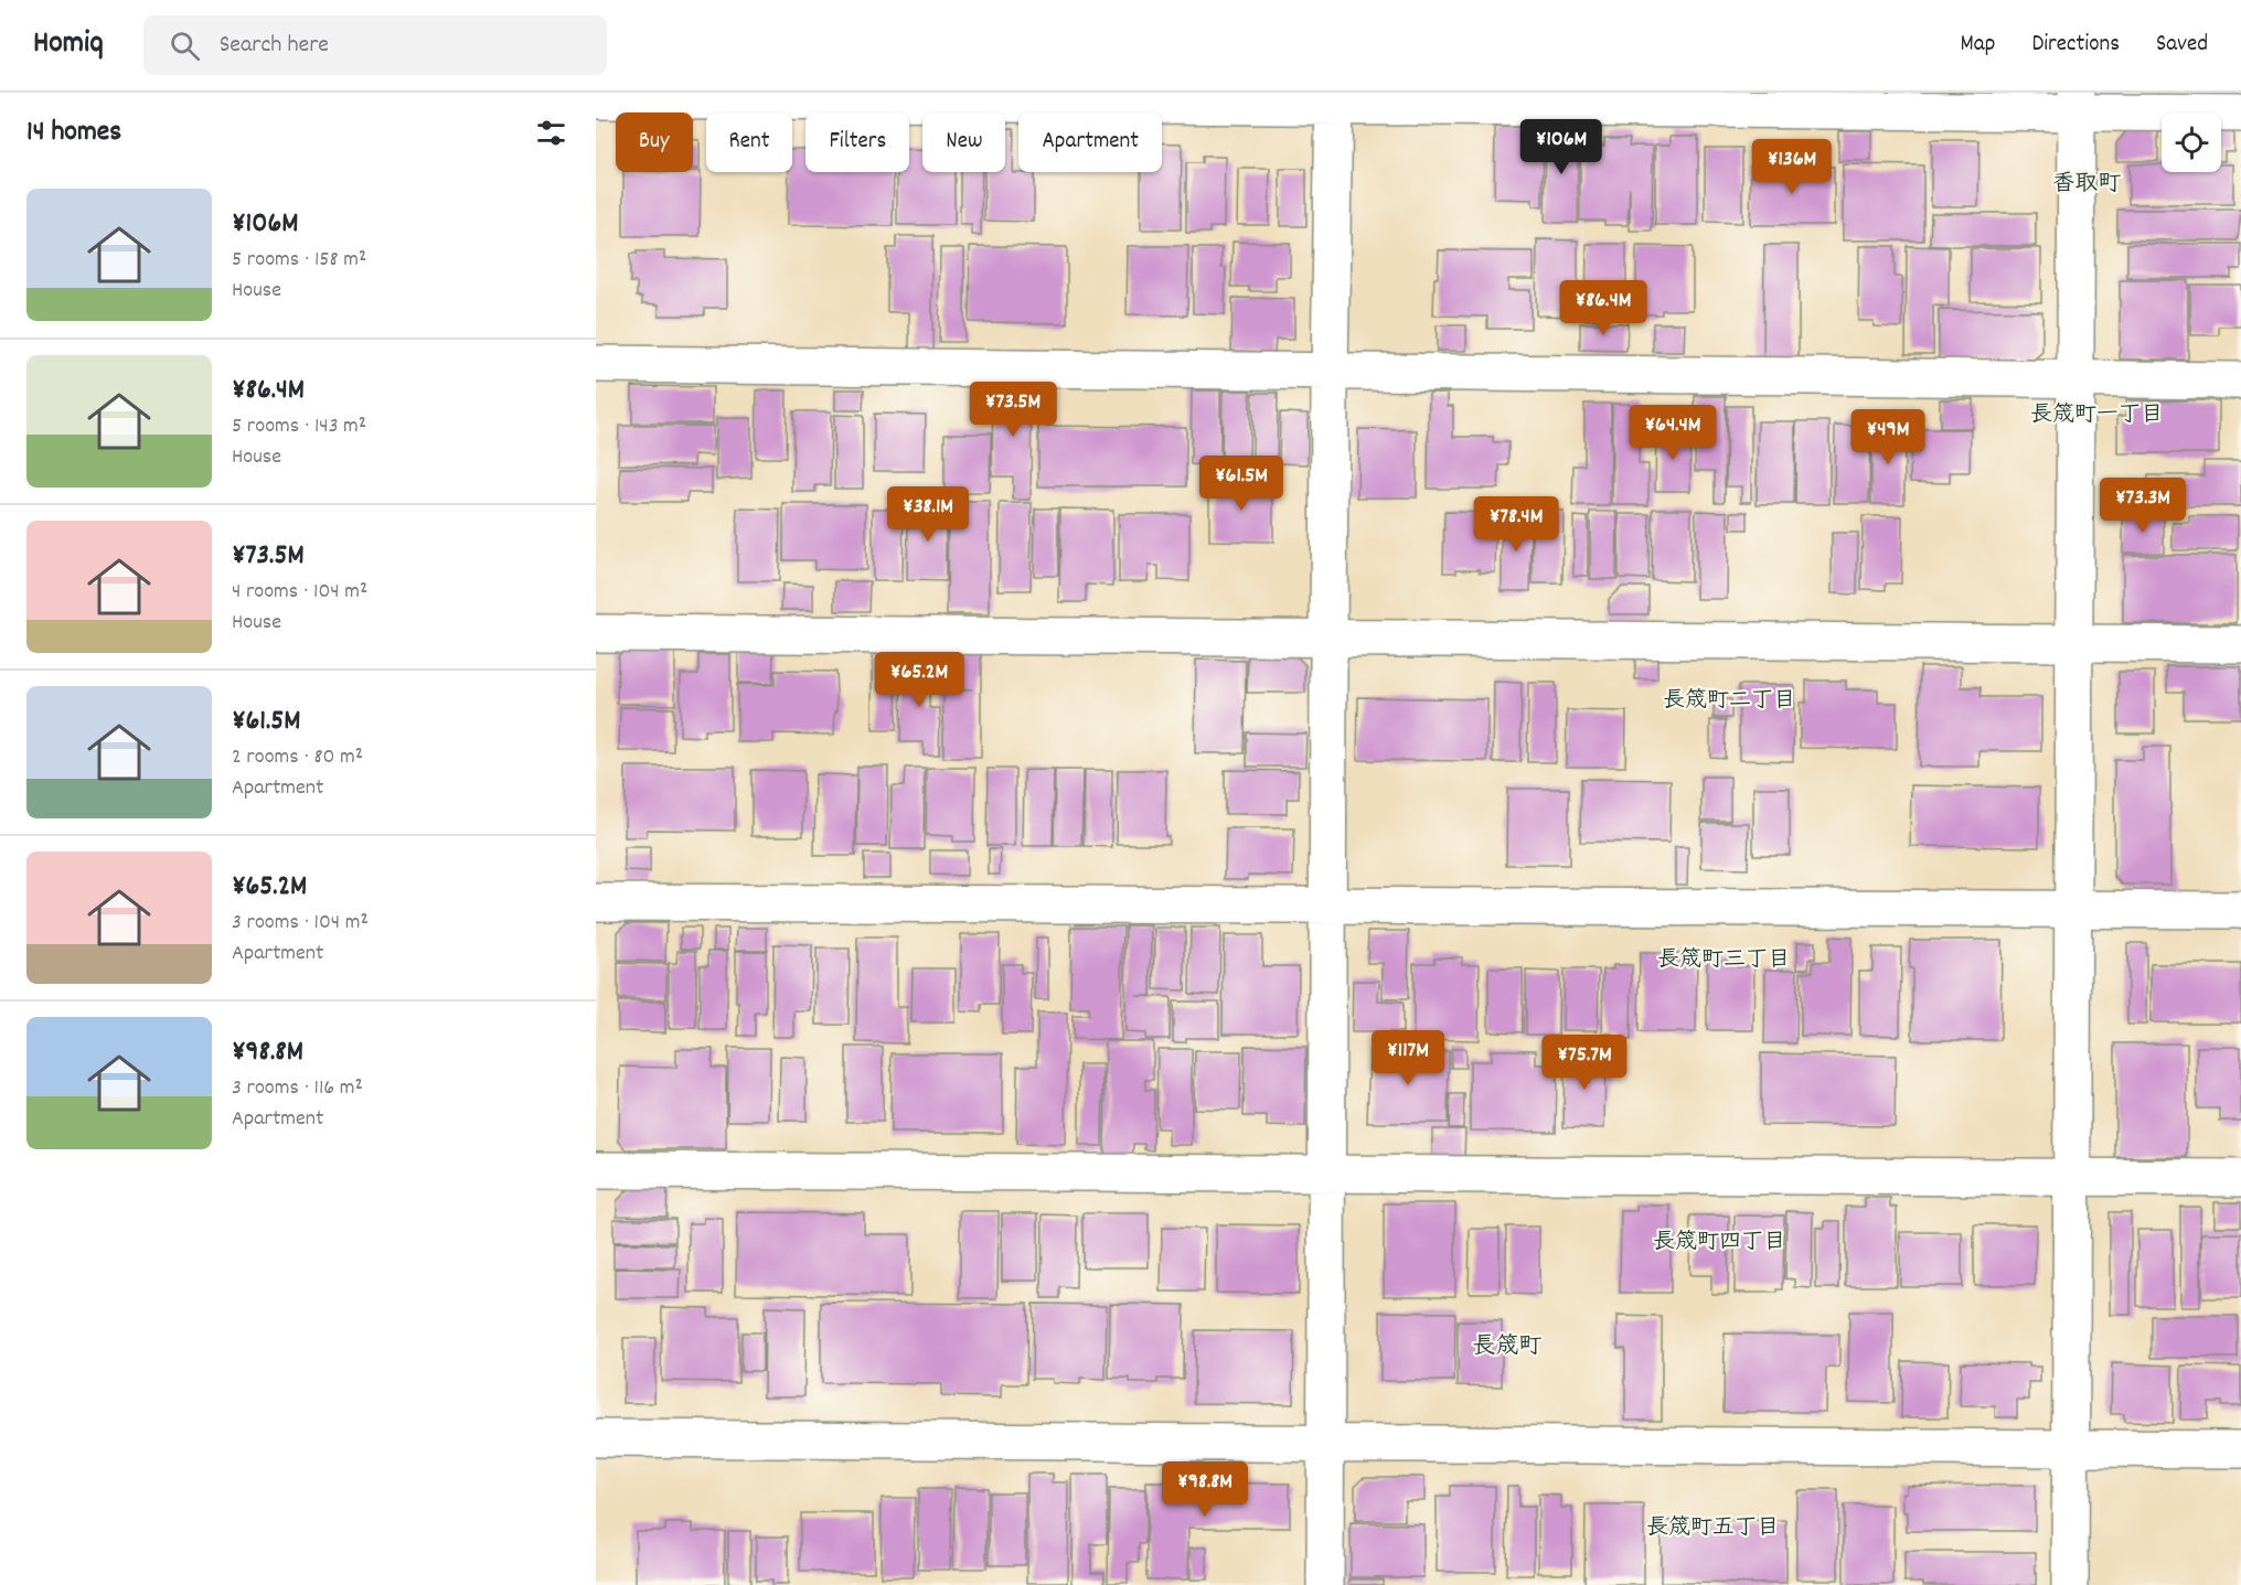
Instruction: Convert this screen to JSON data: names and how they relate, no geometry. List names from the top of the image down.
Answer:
{
  "districts": [
    "香取町",
    "長筬町一丁目",
    "長筬町二丁目",
    "長筬町三丁目",
    "長筬町四丁目",
    "長筬町",
    "長筬町五丁目"
  ],
  "page": {
    "header": "Homiq",
    "search": "Search here",
    "nav": ["Map", "Directions", "Saved"],
    "heading": "14 homes",
    "chip": [
      "Buy",
      "Rent",
      "Filters",
      "New",
      "Apartment"
    ],
    "price": [
      "¥106M",
      "¥136M",
      "¥86.4M",
      "¥73.5M",
      "¥64.4M",
      "¥49M",
      "¥61.5M",
      "¥73.3M",
      "¥38.1M",
      "¥78.4M",
      "¥65.2M",
      "¥117M",
      "¥75.7M",
      "¥98.8M"
    ],
    "list": [
      {
        "name": "¥106M",
        "note": "5 rooms · 158 m² · House"
      },
      {
        "name": "¥86.4M",
        "note": "5 rooms · 143 m² · House"
      },
      {
        "name": "¥73.5M",
        "note": "4 rooms · 104 m² · House"
      },
      {
        "name": "¥61.5M",
        "note": "2 rooms · 80 m² · Apartment"
      },
      {
        "name": "¥65.2M",
        "note": "3 rooms · 104 m² · Apartment"
      },
      {
        "name": "¥98.8M",
        "note": "3 rooms · 116 m² · Apartment"
      }
    ]
  }
}
